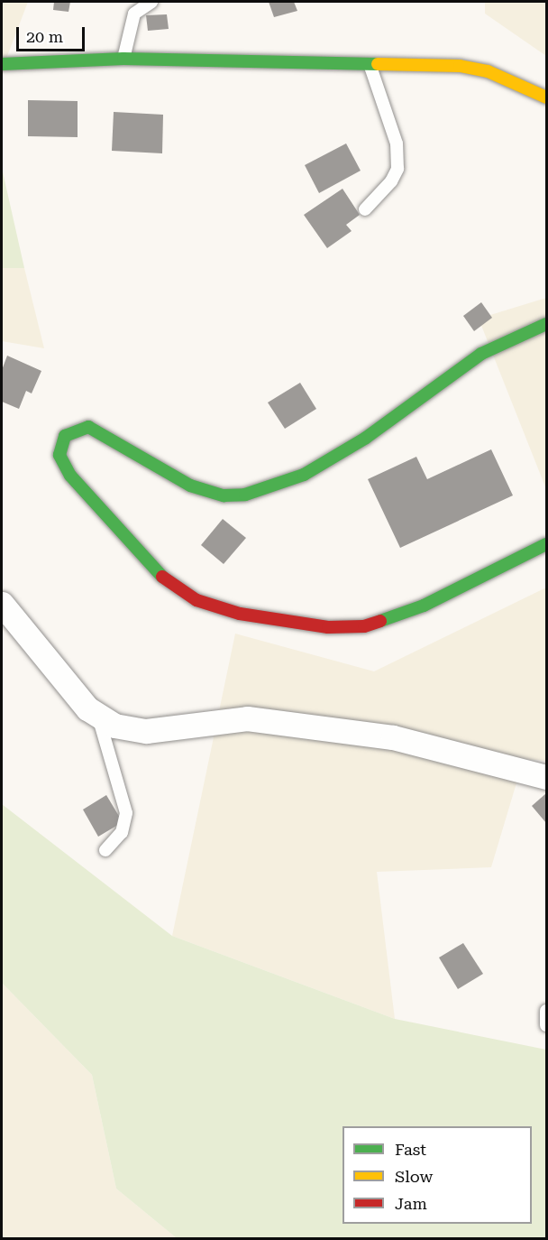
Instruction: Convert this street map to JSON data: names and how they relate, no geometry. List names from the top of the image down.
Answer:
{
  "legend": ["Fast", "Slow", "Jam"],
  "scale_bar": "20 m"
}
